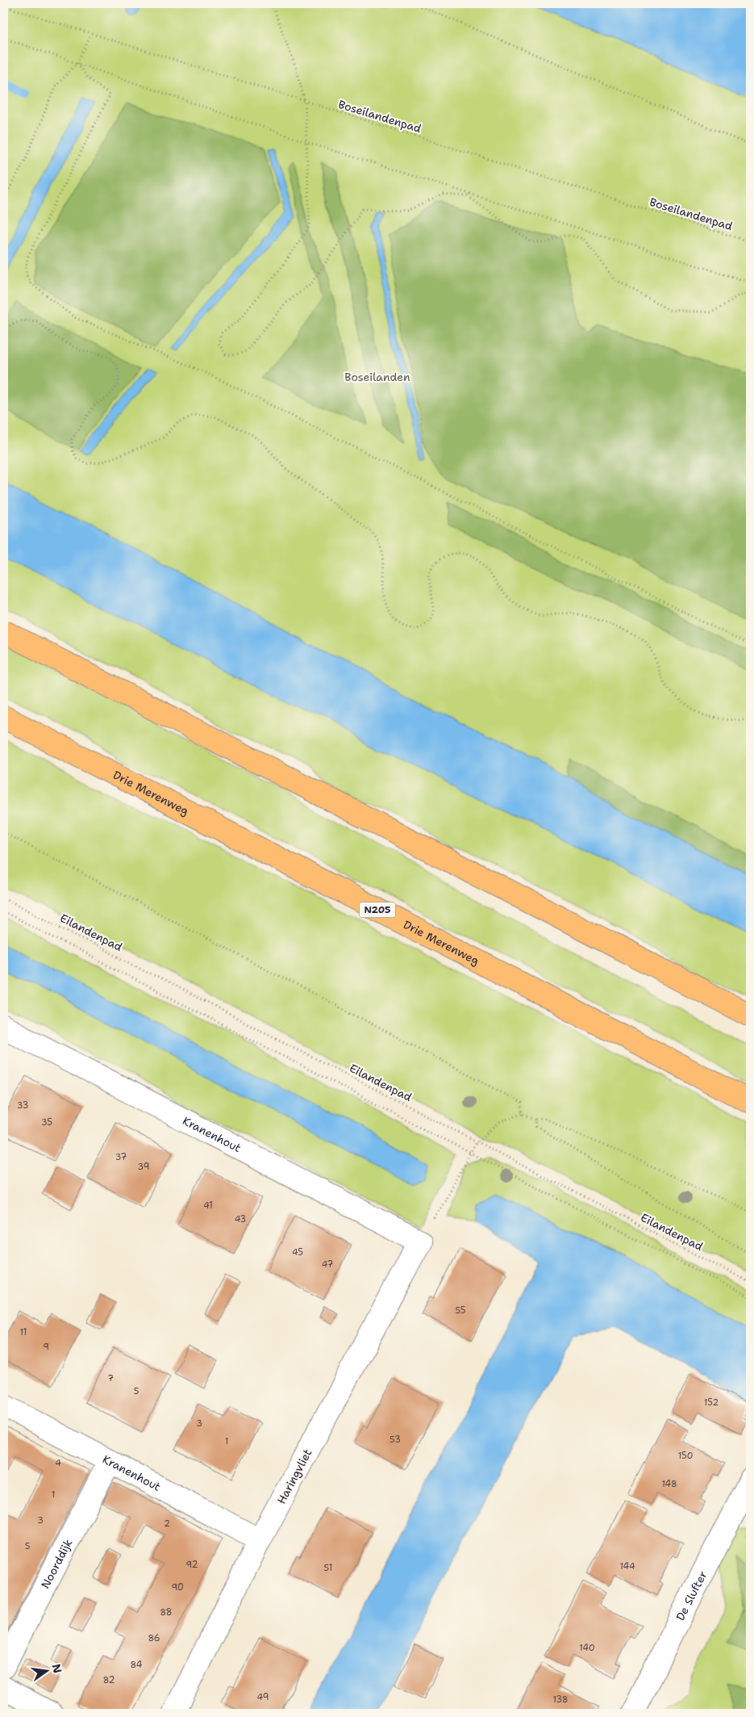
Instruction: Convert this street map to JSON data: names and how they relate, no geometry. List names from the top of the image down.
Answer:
{
  "streets": {
    "highway": ["Drie Merenweg", "N205"],
    "street": [
      "Kranenhout",
      "Haringvliet",
      "Noorddijk",
      "De Slufter"
    ],
    "path": ["Boseilandenpad", "Eilandenpad"]
  },
  "crossings": [
    ["Kranenhout", "Haringvliet"],
    ["Kranenhout", "Noorddijk"]
  ],
  "parks": ["Boseilanden"],
  "house_numbers": [
    "33",
    "35",
    "37",
    "39",
    "41",
    "43",
    "45",
    "47",
    "55",
    "11",
    "9",
    "7",
    "5",
    "152",
    "3",
    "53",
    "1",
    "150",
    "4",
    "148",
    "1",
    "3",
    "2",
    "5",
    "92",
    "144",
    "51",
    "90",
    "88",
    "86",
    "140",
    "84",
    "82",
    "49",
    "138"
  ],
  "north": "right"
}
